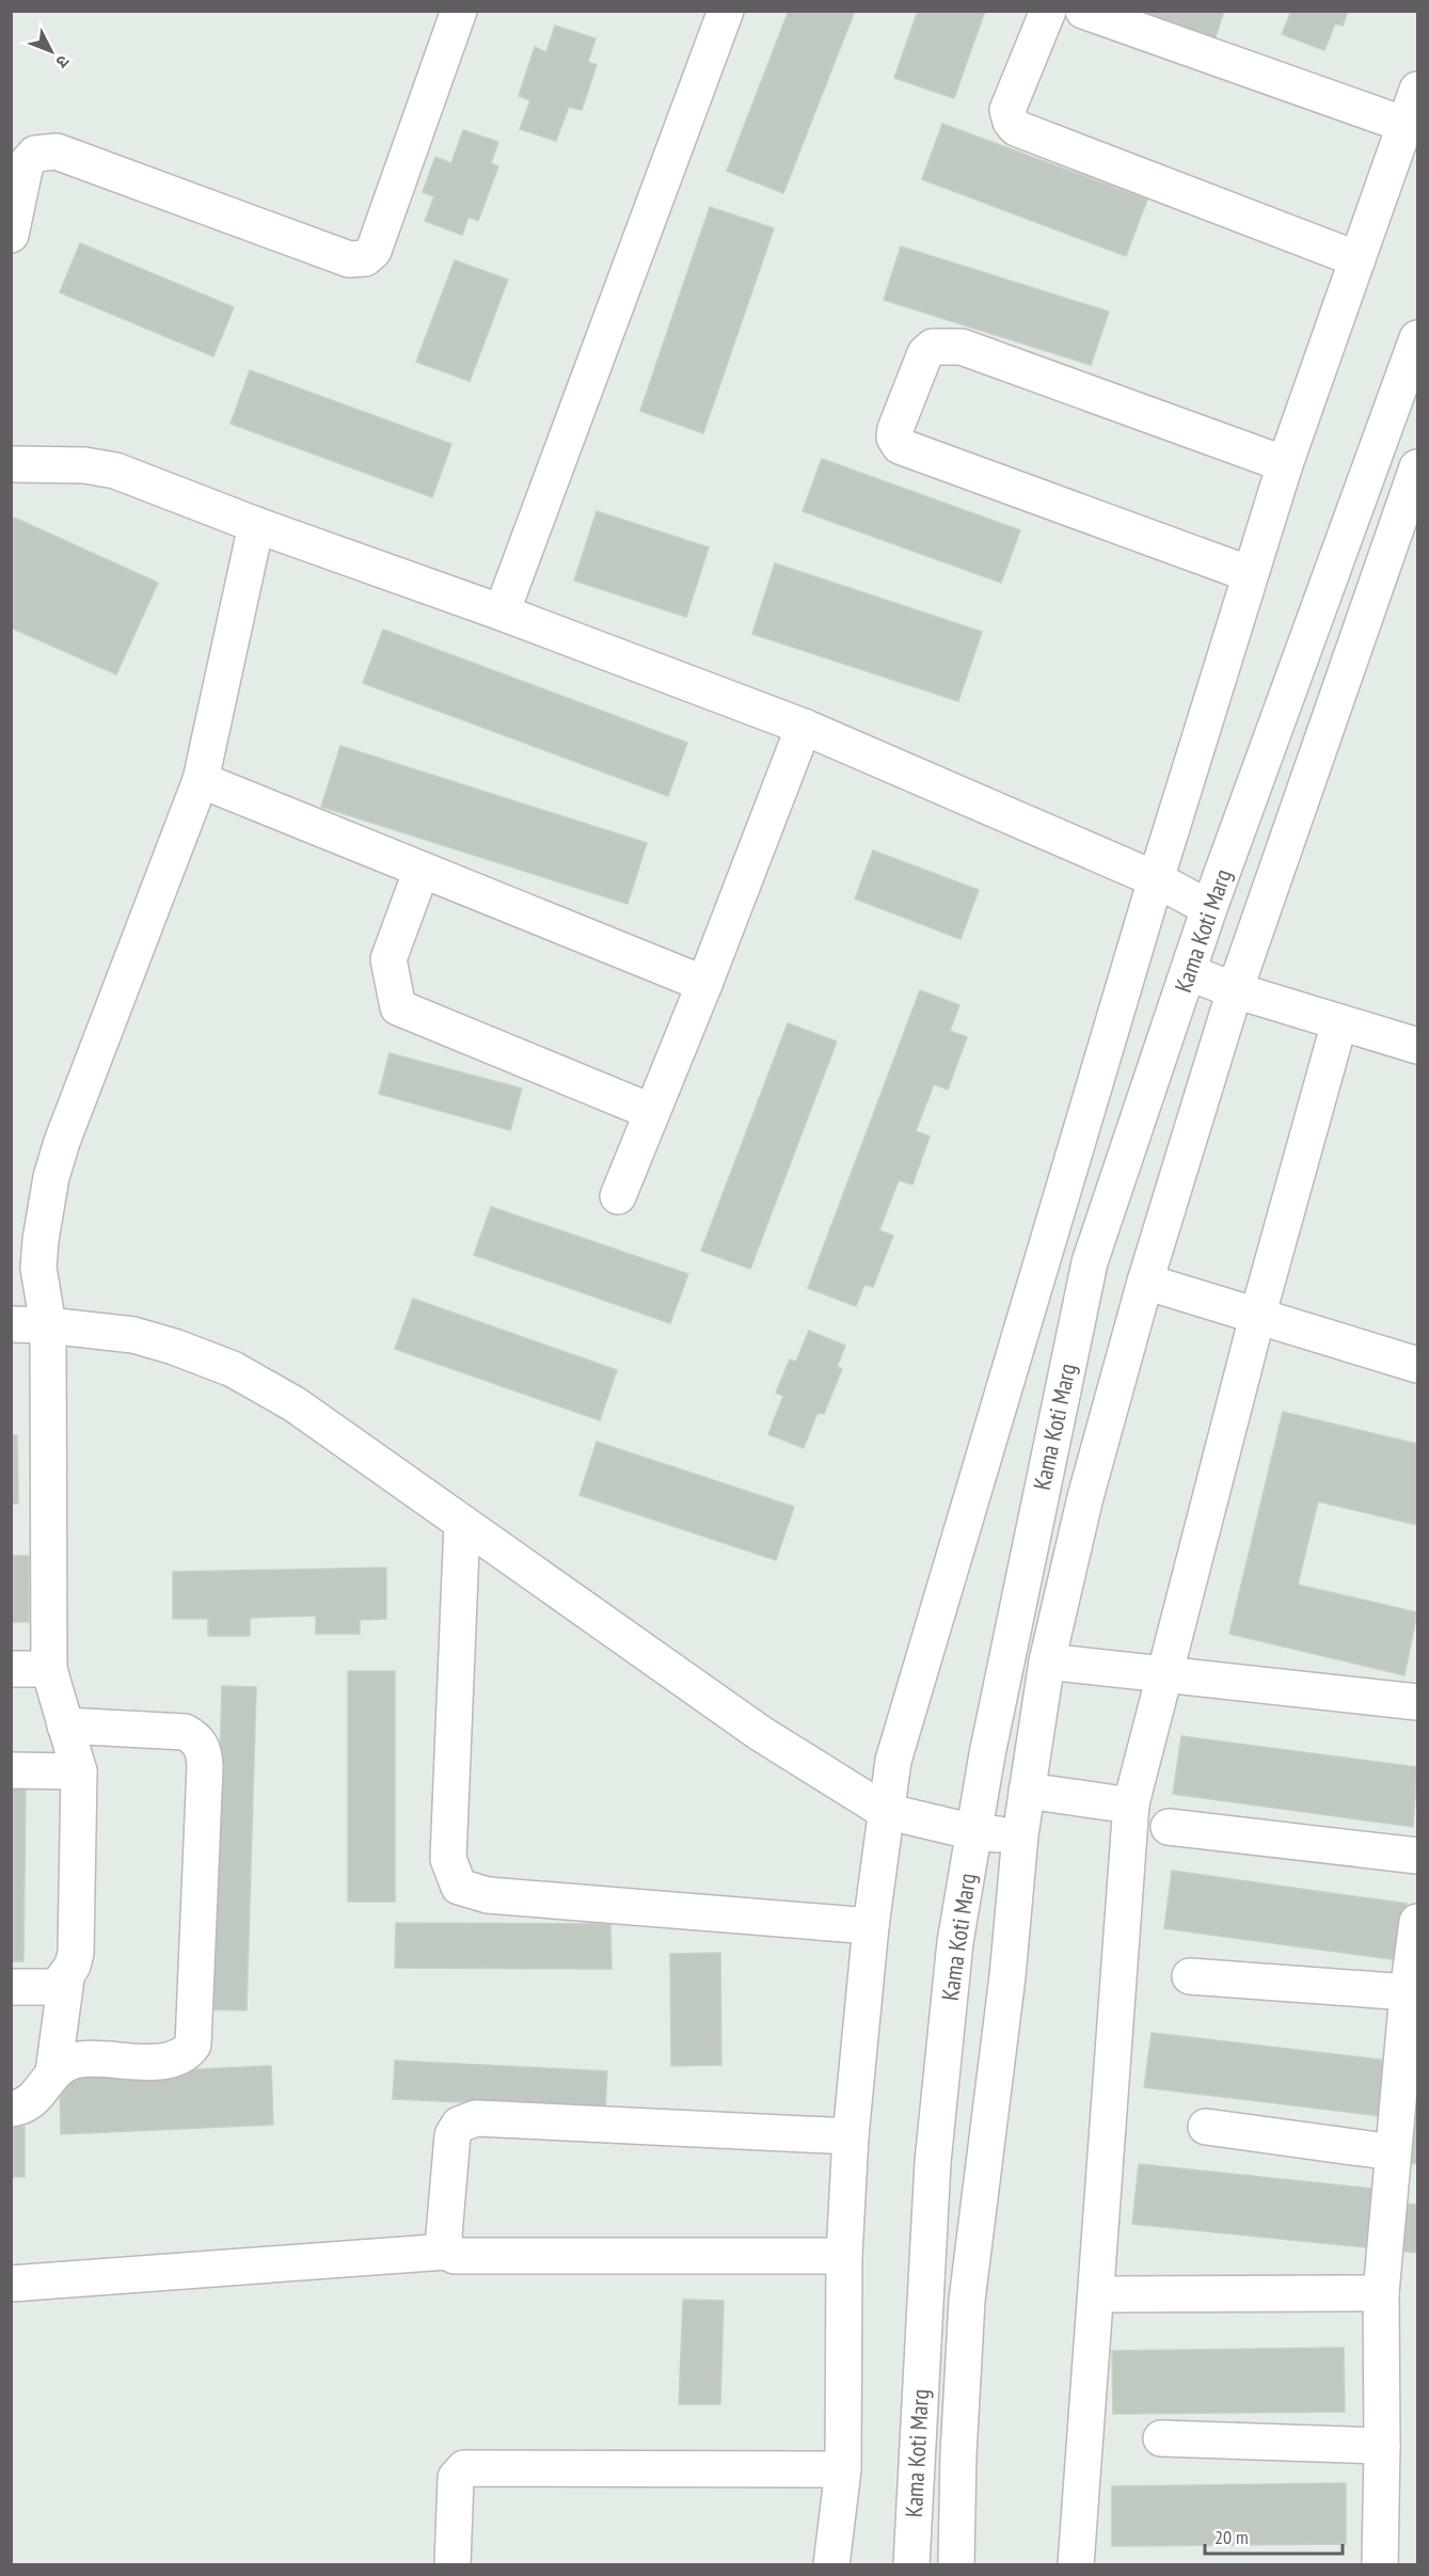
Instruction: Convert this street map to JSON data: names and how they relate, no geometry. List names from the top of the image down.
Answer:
{
  "streets": {
    "street": ["Kama Koti Marg"]
  },
  "scale_bar": "20 m",
  "north": "bottom right"
}
